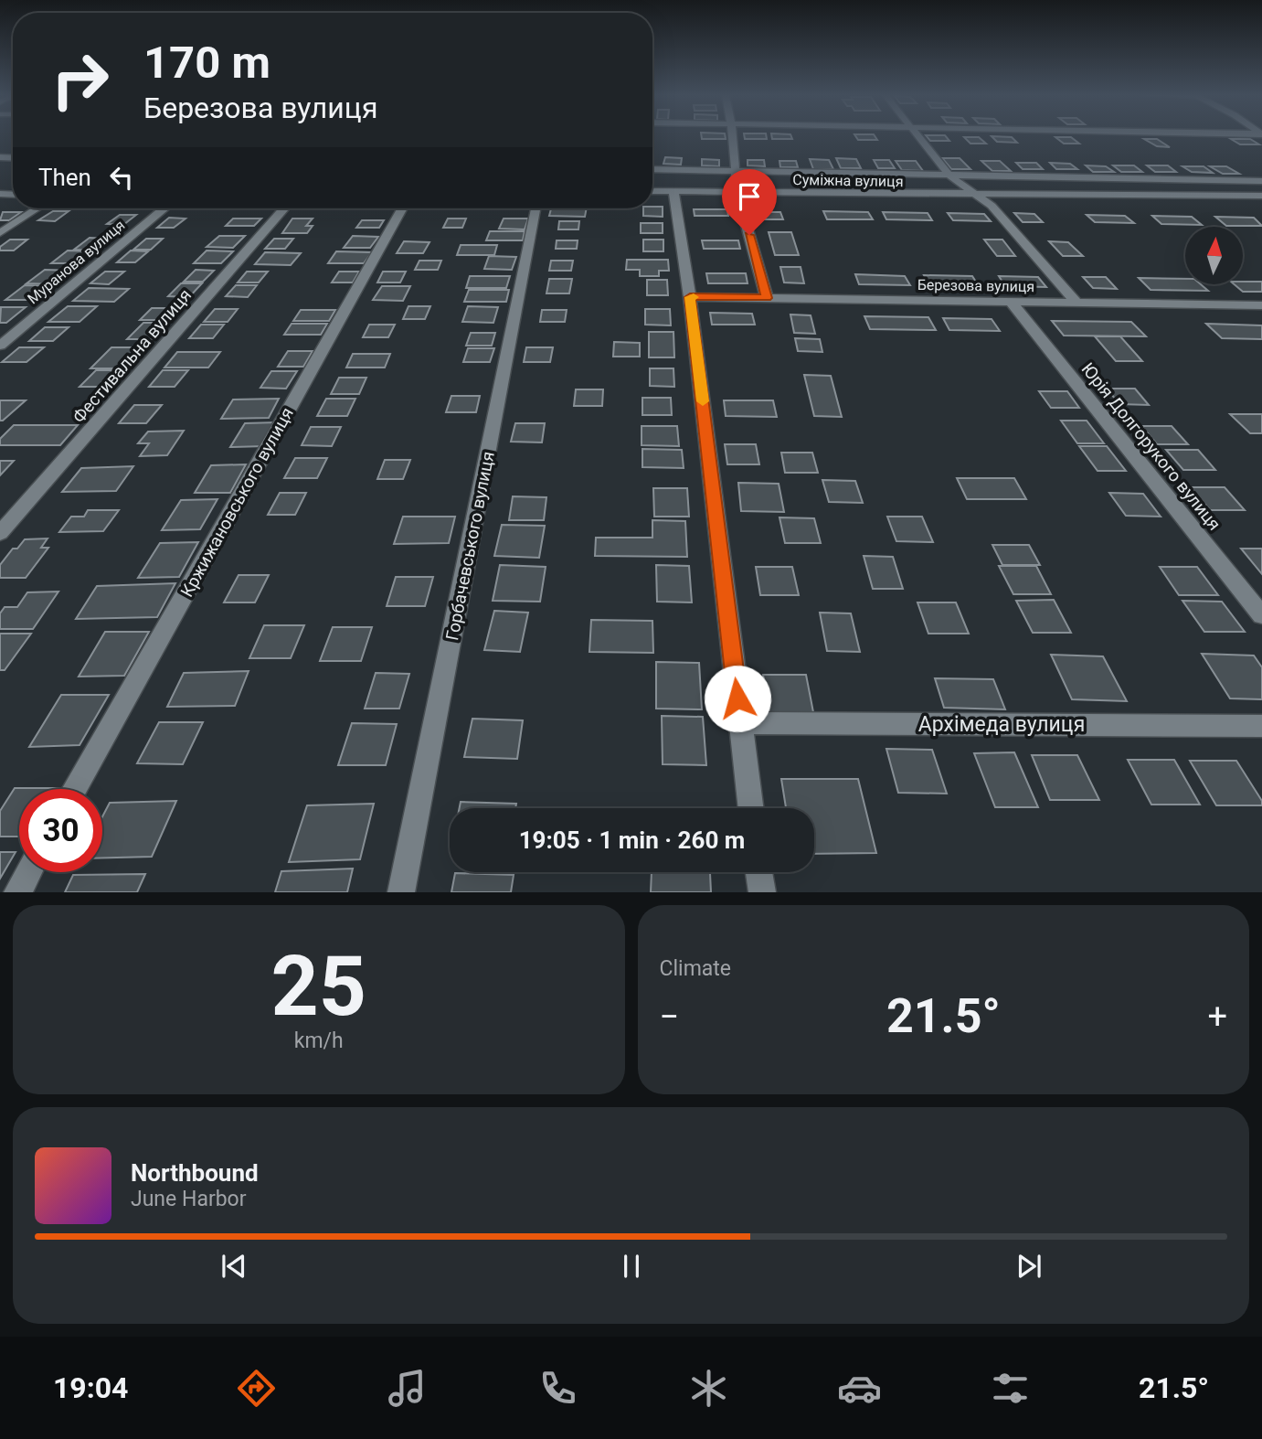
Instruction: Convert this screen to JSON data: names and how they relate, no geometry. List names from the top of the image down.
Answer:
{
  "streets": {
    "street": [
      "Суміжна вулиця",
      "Муранова вулиця",
      "Березова вулиця",
      "Фестивальна вулиця",
      "Юрія Долгорукого вулиця",
      "Кржижановського вулиця",
      "Горбачевського вулиця",
      "Архімеда вулиця"
    ]
  },
  "crossings": [
    ["Березова вулиця", "Юрія Долгорукого вулиця"]
  ],
  "north": "top",
  "page": {
    "turn": ["170 m", "Березова вулиця"],
    "then": "Then",
    "limit": "30",
    "trip": "19:05 · 1 min · 260 m",
    "tile": [
      ["25", "km/h"],
      "Climate"
    ],
    "heat": ["−", "21.5°", "+"],
    "song": ["Northbound", "June Harbor"],
    "tabs": ["19:04", "21.5°"]
  }
}
